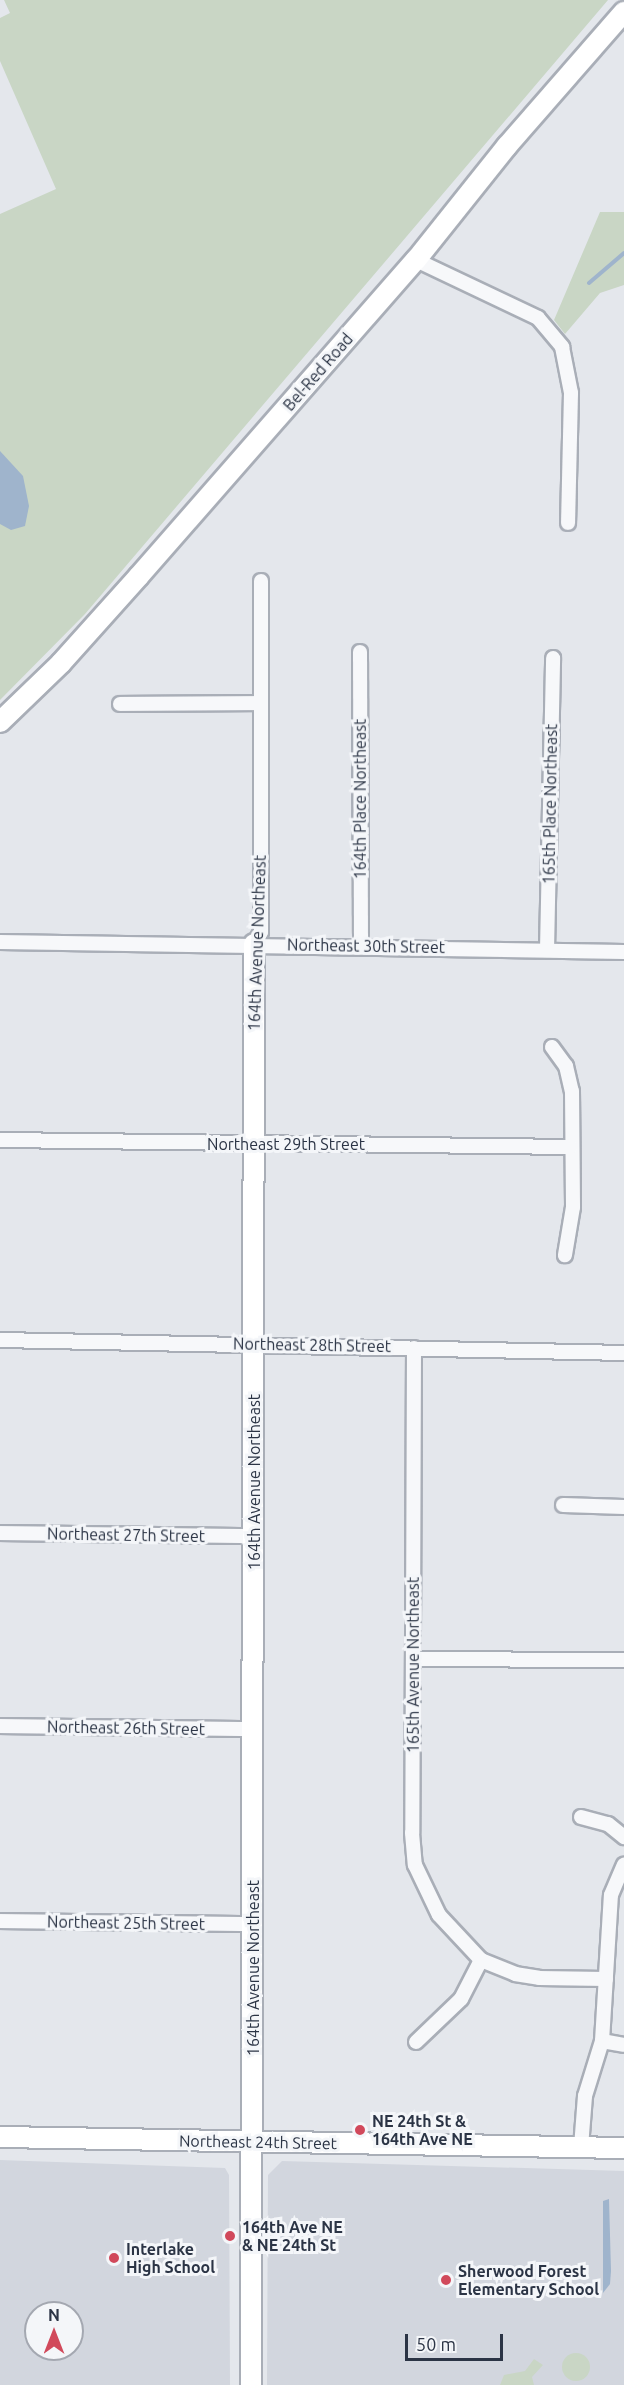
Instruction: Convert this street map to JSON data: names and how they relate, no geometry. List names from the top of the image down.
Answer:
{
  "streets": {
    "main road": ["Bel-Red Road", "164th Avenue Northeast", "Northeast 24th Street"],
    "street": [
      "164th Place Northeast",
      "165th Place Northeast",
      "Northeast 30th Street",
      "Northeast 29th Street",
      "Northeast 28th Street",
      "Northeast 27th Street",
      "165th Avenue Northeast",
      "Northeast 26th Street",
      "Northeast 25th Street"
    ]
  },
  "crossings": [
    ["164th Place Northeast", "Northeast 30th Street"],
    ["165th Place Northeast", "Northeast 30th Street"],
    ["164th Avenue Northeast", "Northeast 30th Street"],
    ["164th Avenue Northeast", "Northeast 29th Street"],
    ["164th Avenue Northeast", "Northeast 28th Street"],
    ["164th Avenue Northeast", "Northeast 27th Street"],
    ["164th Avenue Northeast", "Northeast 26th Street"],
    ["164th Avenue Northeast", "Northeast 25th Street"],
    ["164th Avenue Northeast", "Northeast 24th Street"],
    ["Northeast 28th Street", "165th Avenue Northeast"]
  ],
  "places": [
    "NE 24th St & 164th Ave NE",
    "164th Ave NE & NE 24th St",
    "Interlake High School",
    "Sherwood Forest Elementary School"
  ],
  "scale_bar": "50 m",
  "north": "top"
}
